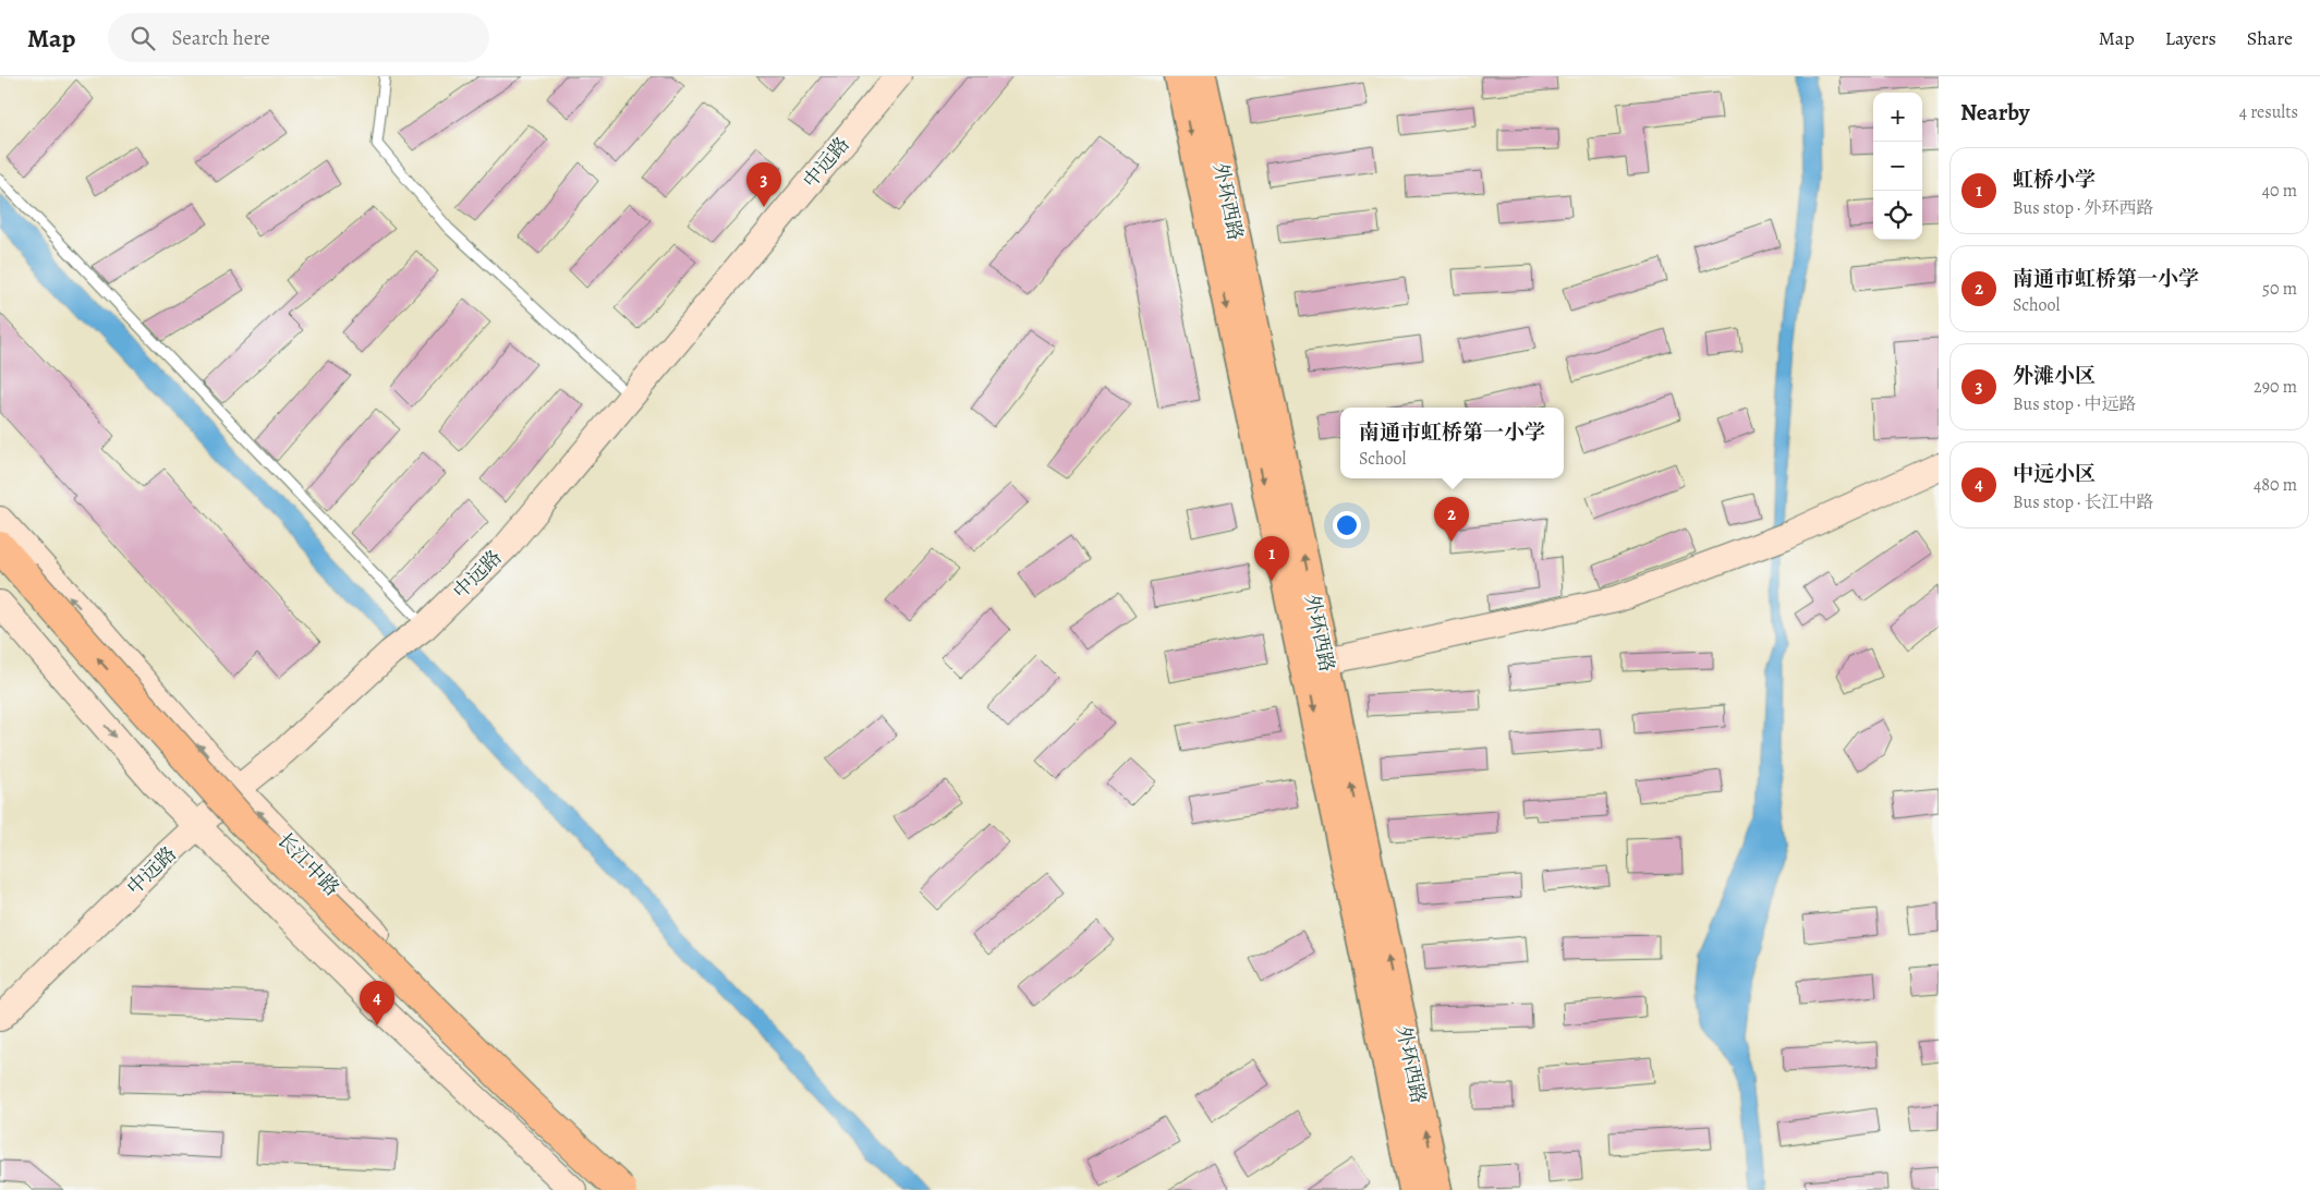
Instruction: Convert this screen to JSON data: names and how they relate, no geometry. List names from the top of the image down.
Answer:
{
  "streets": {
    "highway": ["长江中路"],
    "main road": ["外环西路"],
    "street": ["中远路"]
  },
  "crossings": [
    ["中远路", "长江中路"]
  ],
  "page": {
    "header": "Map",
    "search": "Search here",
    "nav": ["Map", "Layers", "Share"],
    "heading": ["Nearby", "4 results"],
    "map_buttons": ["+", "−"],
    "list": [
      {
        "mark": "1",
        "name": "虹桥小学",
        "note": "Bus stop · 外环西路",
        "value": "40 m"
      },
      {
        "mark": "2",
        "name": "南通市虹桥第一小学",
        "note": "School",
        "value": "50 m"
      },
      {
        "mark": "3",
        "name": "外滩小区",
        "note": "Bus stop · 中远路",
        "value": "290 m"
      },
      {
        "mark": "4",
        "name": "中远小区",
        "note": "Bus stop · 长江中路",
        "value": "480 m"
      }
    ],
    "pins": [
      "3",
      "2",
      "1",
      "4"
    ],
    "popup": ["南通市虹桥第一小学", "School"]
  }
}
